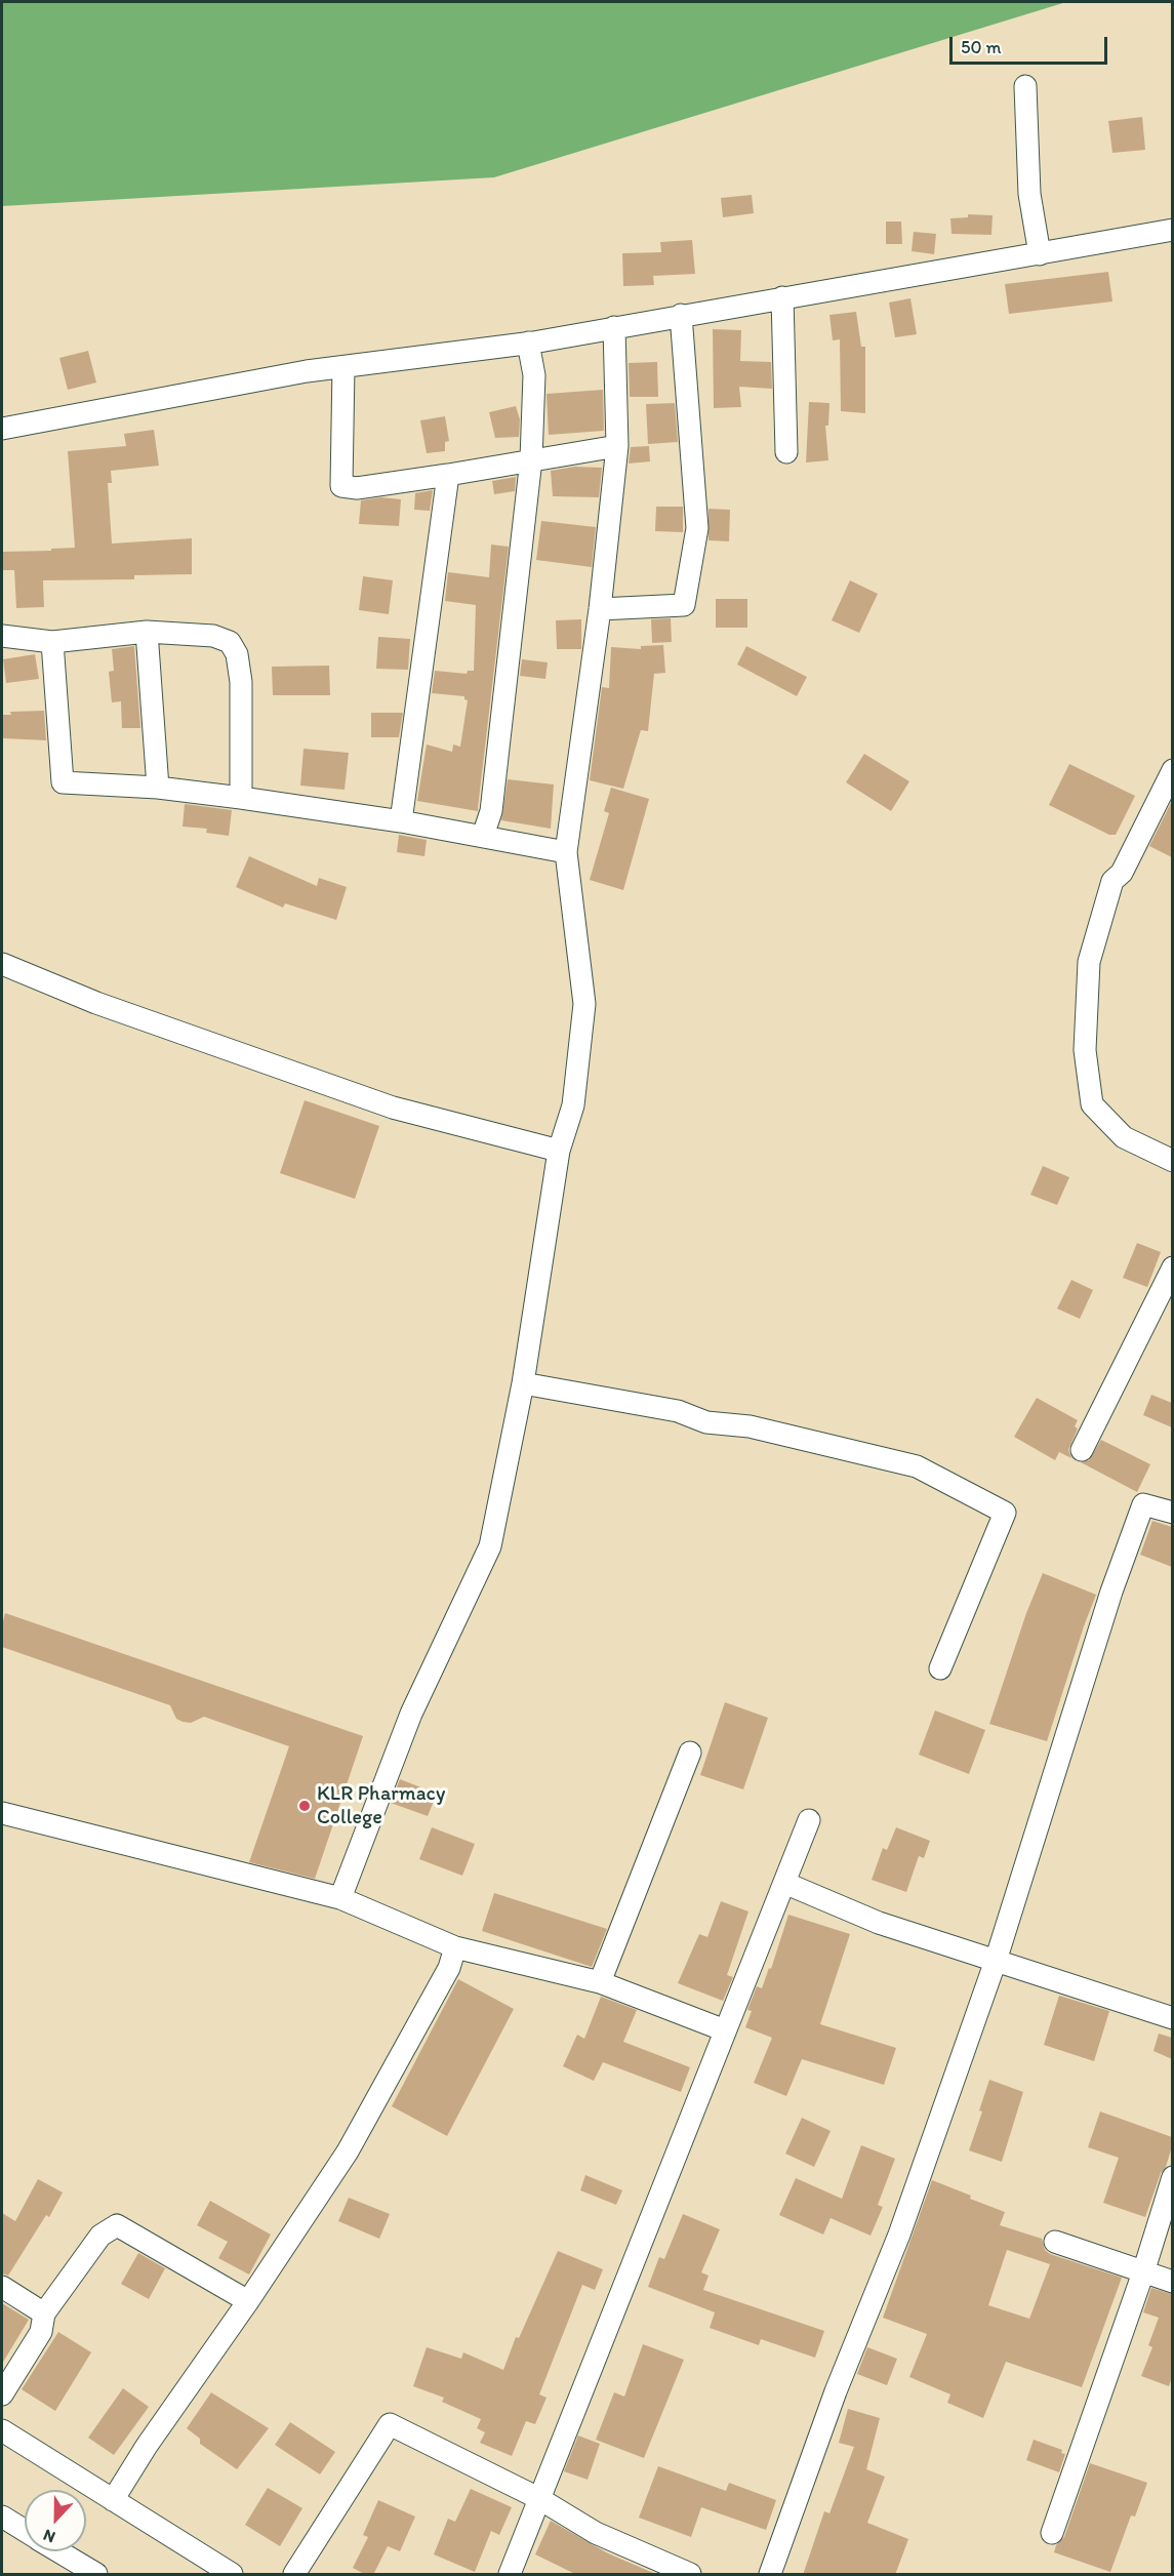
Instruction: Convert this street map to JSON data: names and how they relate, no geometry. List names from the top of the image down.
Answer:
{
  "places": ["KLR Pharmacy College"],
  "scale_bar": "50 m",
  "north": "bottom"
}
